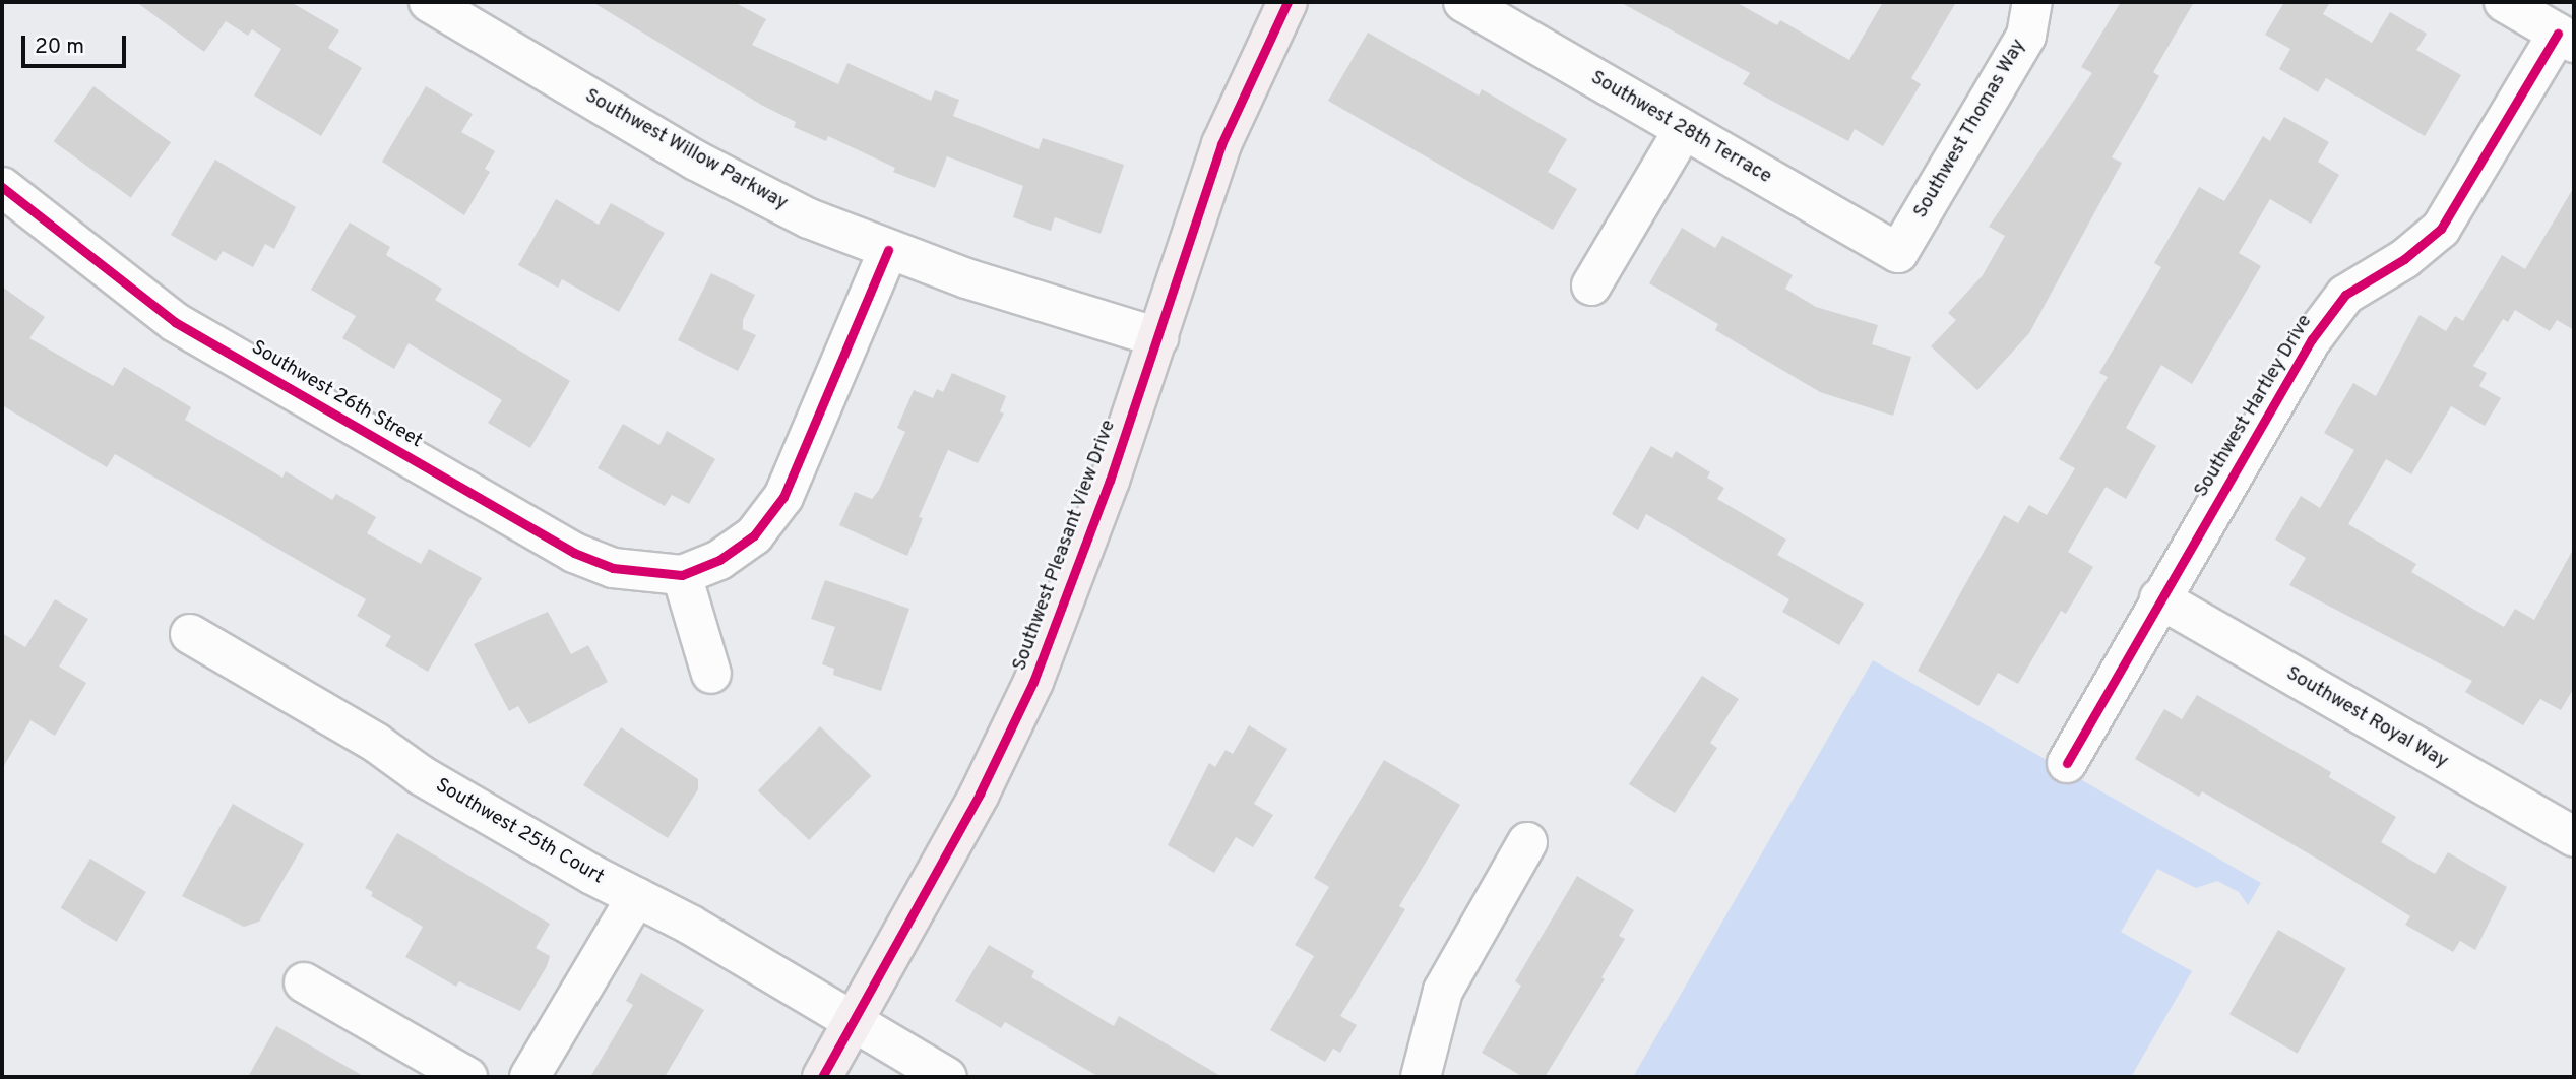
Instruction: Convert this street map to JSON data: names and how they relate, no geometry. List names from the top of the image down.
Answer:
{
  "streets": {
    "main road": ["Southwest Pleasant View Drive"],
    "street": [
      "Southwest 28th Terrace",
      "Southwest Thomas Way",
      "Southwest Willow Parkway",
      "Southwest 26th Street",
      "Southwest Hartley Drive",
      "Southwest Royal Way",
      "Southwest 25th Court"
    ]
  },
  "crossings": [
    ["Southwest 28th Terrace", "Southwest Thomas Way"],
    ["Southwest Willow Parkway", "Southwest Pleasant View Drive"],
    ["Southwest Hartley Drive", "Southwest Royal Way"],
    ["Southwest Pleasant View Drive", "Southwest 25th Court"]
  ],
  "scale_bar": "20 m"
}
